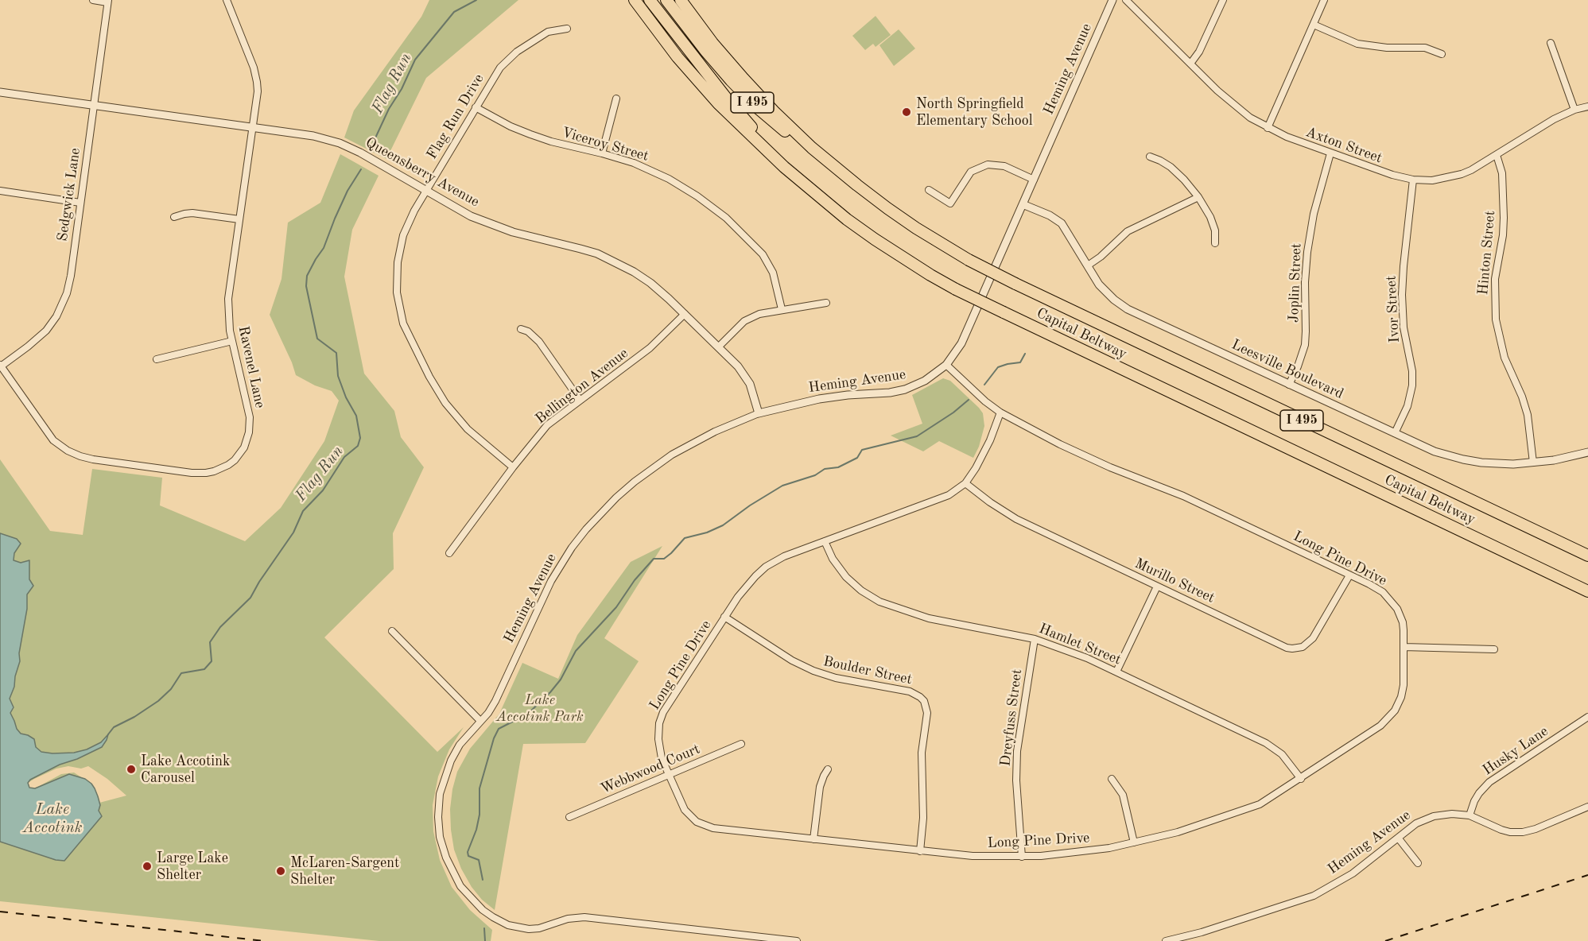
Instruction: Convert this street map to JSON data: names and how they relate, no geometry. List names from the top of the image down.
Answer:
{
  "streets": {
    "highway": ["I 495", "Capital Beltway"],
    "street": [
      "Heming Avenue",
      "Flag Run Drive",
      "Viceroy Street",
      "Axton Street",
      "Queensberry Avenue",
      "Sedgwick Lane",
      "Hinton Street",
      "Joplin Street",
      "Ivor Street",
      "Ravenel Lane",
      "Leesville Boulevard",
      "Bellington Avenue",
      "Long Pine Drive",
      "Murillo Street",
      "Hamlet Street",
      "Boulder Street",
      "Dreyfuss Street",
      "Husky Lane",
      "Webbwood Court"
    ]
  },
  "crossings": [
    ["Heming Avenue", "Queensberry Avenue"],
    ["Heming Avenue", "Leesville Boulevard"],
    ["Heming Avenue", "Long Pine Drive"],
    ["Heming Avenue", "Husky Lane"],
    ["I 495", "Capital Beltway"],
    ["Flag Run Drive", "Viceroy Street"],
    ["Flag Run Drive", "Queensberry Avenue"],
    ["Flag Run Drive", "Bellington Avenue"],
    ["Axton Street", "Hinton Street"],
    ["Axton Street", "Joplin Street"],
    ["Axton Street", "Ivor Street"],
    ["Queensberry Avenue", "Sedgwick Lane"],
    ["Queensberry Avenue", "Ravenel Lane"],
    ["Queensberry Avenue", "Bellington Avenue"],
    ["Sedgwick Lane", "Ravenel Lane"],
    ["Hinton Street", "Leesville Boulevard"],
    ["Joplin Street", "Leesville Boulevard"],
    ["Ivor Street", "Leesville Boulevard"],
    ["Long Pine Drive", "Murillo Street"],
    ["Long Pine Drive", "Hamlet Street"],
    ["Long Pine Drive", "Boulder Street"],
    ["Long Pine Drive", "Dreyfuss Street"],
    ["Long Pine Drive", "Webbwood Court"],
    ["Hamlet Street", "Dreyfuss Street"]
  ],
  "water": ["Flag Run", "Lake Accotink"],
  "parks": ["Lake Accotink Park"],
  "places": [
    "North Springfield Elementary School",
    "Lake Accotink Carousel",
    "Large Lake Shelter",
    "McLaren-Sargent Shelter"
  ]
}
